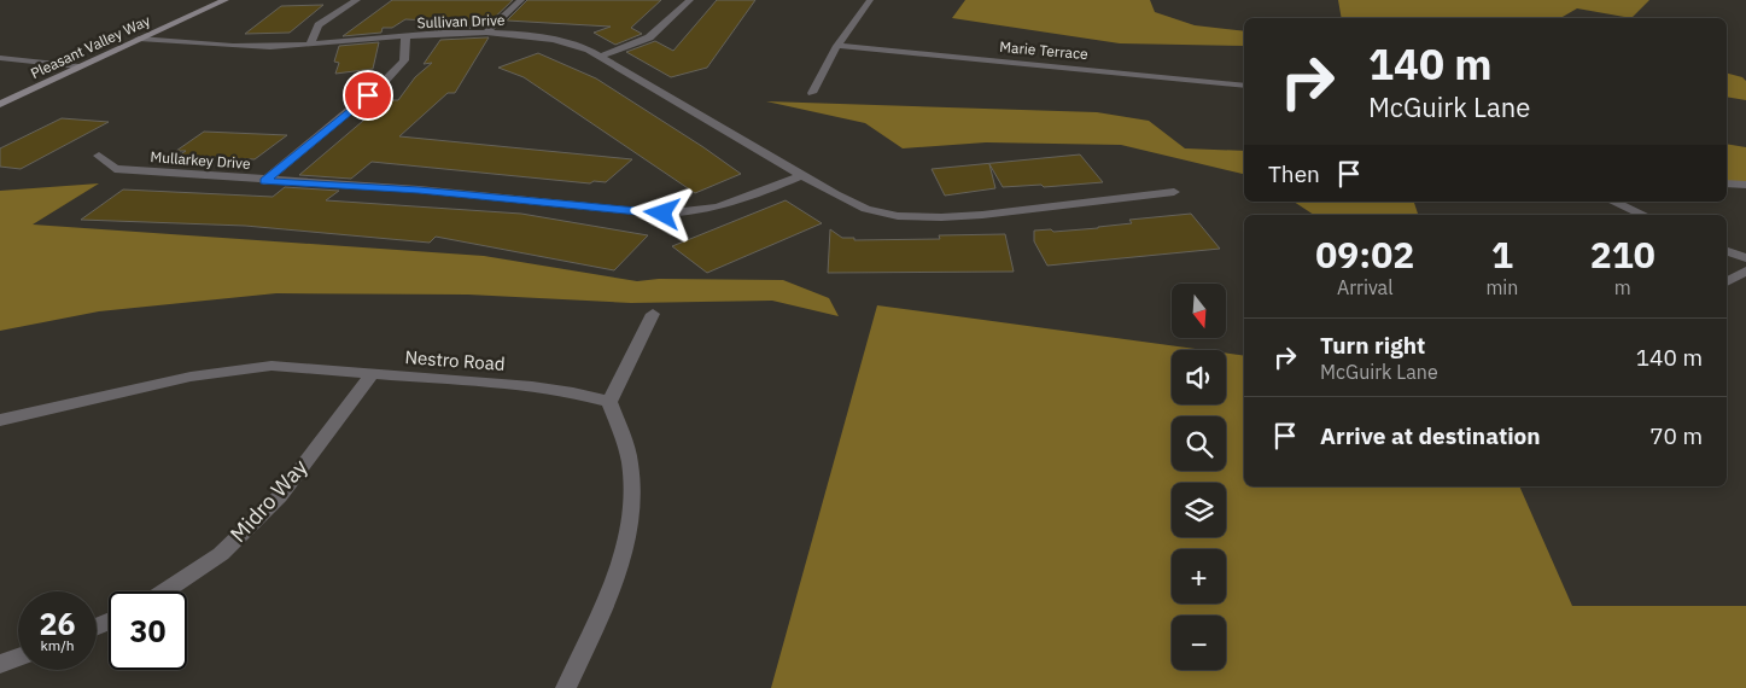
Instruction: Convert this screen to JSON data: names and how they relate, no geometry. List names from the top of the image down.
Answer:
{
  "streets": {
    "main road": ["Pleasant Valley Way"],
    "street": [
      "Sullivan Drive",
      "Marie Terrace",
      "Mullarkey Drive",
      "Nestro Road",
      "Midro Way"
    ]
  },
  "crossings": [
    ["Sullivan Drive", "Pleasant Valley Way"],
    ["Sullivan Drive", "Mullarkey Drive"],
    ["Nestro Road", "Midro Way"]
  ],
  "north": "bottom",
  "page": {
    "turn": ["140 m", "McGuirk Lane"],
    "then": "Then",
    "eta": [
      "09:02",
      "Arrival",
      "1",
      "min",
      "210",
      "m"
    ],
    "map_buttons": ["+", "−"],
    "list": [
      {
        "name": "Turn right",
        "note": "McGuirk Lane",
        "value": "140 m"
      },
      {
        "name": "Arrive at destination",
        "value": "70 m"
      }
    ],
    "speed": "26 km/h",
    "limit": "30"
  }
}
